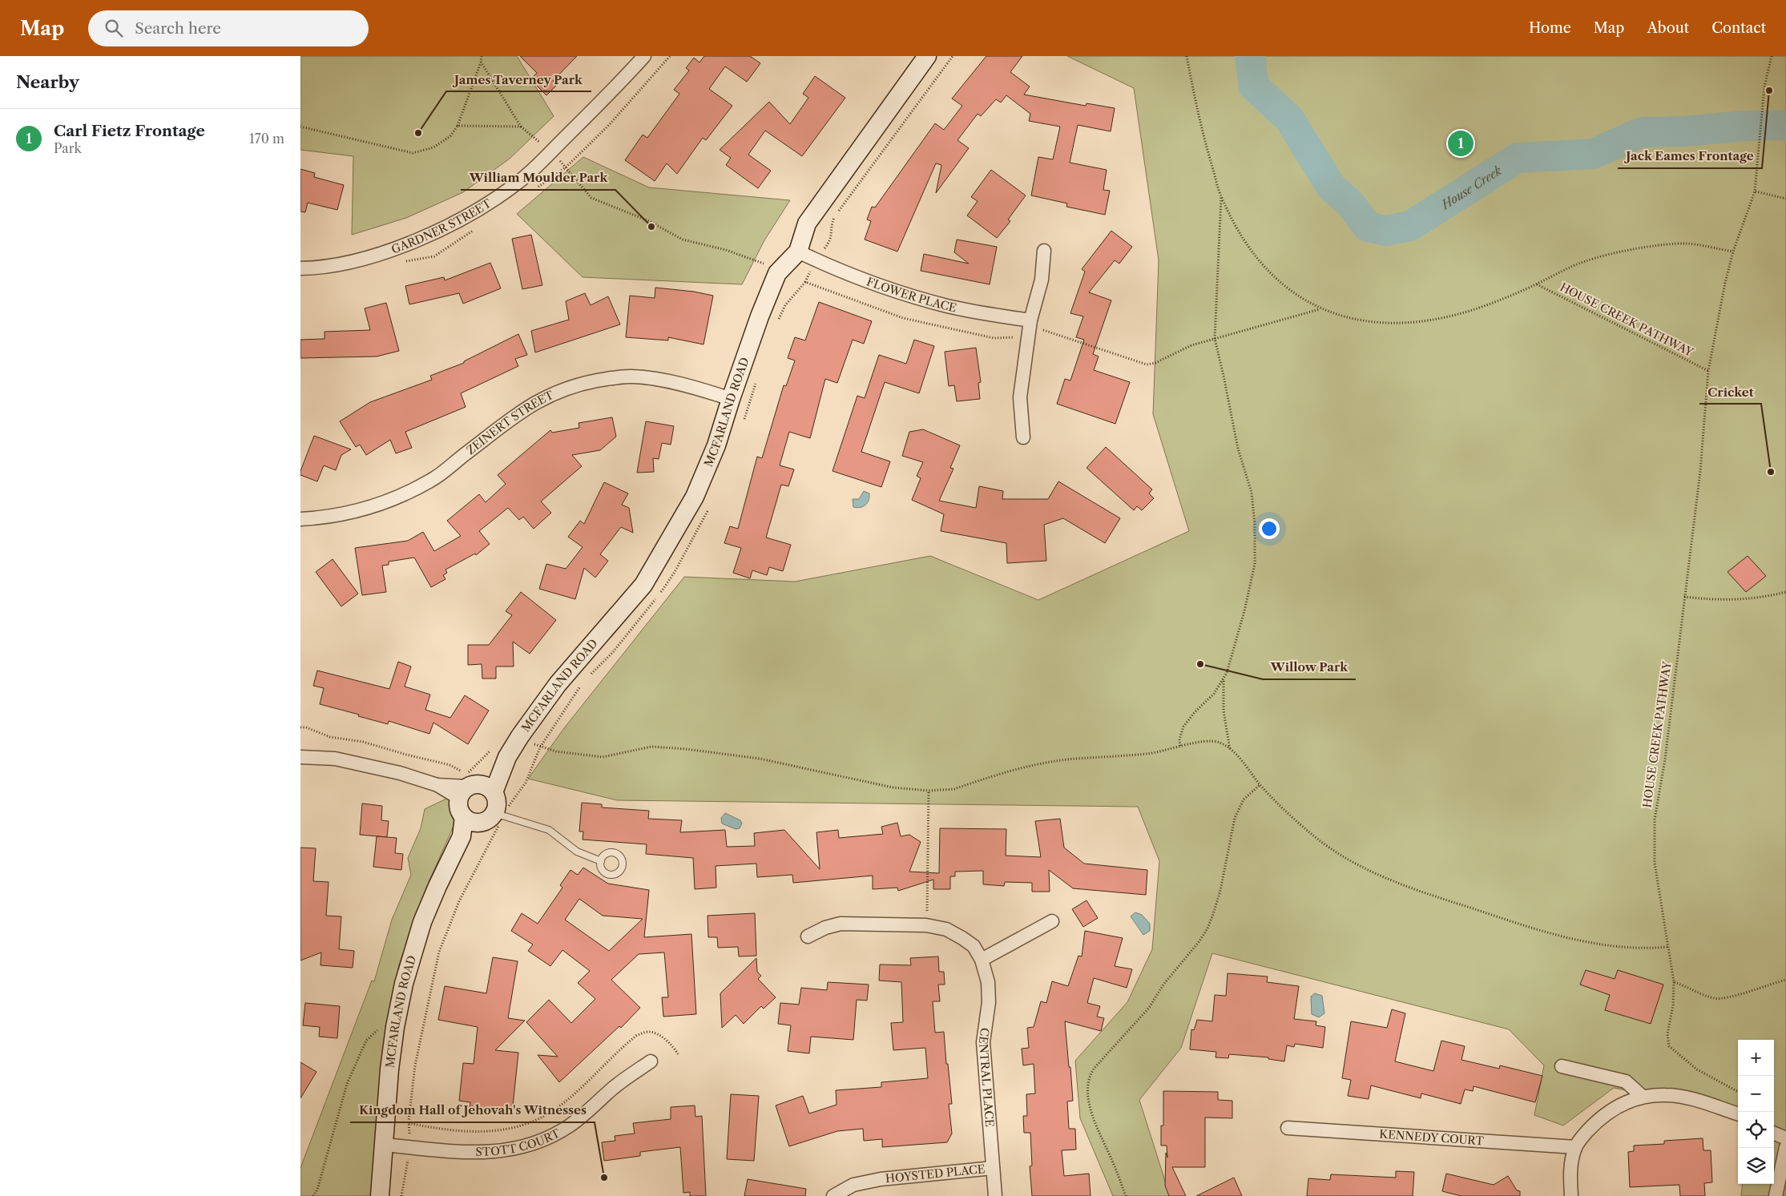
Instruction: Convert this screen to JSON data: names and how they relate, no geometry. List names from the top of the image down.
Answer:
{
  "streets": {
    "street": [
      "GARDNER STREET",
      "FLOWER PLACE",
      "MCFARLAND ROAD",
      "ZEINERT STREET",
      "CENTRAL PLACE",
      "KENNEDY COURT",
      "STOTT COURT",
      "HOYSTED PLACE"
    ],
    "path": ["HOUSE CREEK PATHWAY"]
  },
  "crossings": [
    ["FLOWER PLACE", "MCFARLAND ROAD"],
    ["MCFARLAND ROAD", "ZEINERT STREET"],
    ["MCFARLAND ROAD", "STOTT COURT"],
    ["CENTRAL PLACE", "HOYSTED PLACE"]
  ],
  "water": ["House Creek"],
  "places": [
    "Jack Eames Frontage",
    "James Taverney Park",
    "William Moulder Park",
    "Cricket",
    "Willow Park",
    "Kingdom Hall of Jehovah's Witnesses"
  ],
  "page": {
    "header": "Map",
    "search": "Search here",
    "nav": [
      "Home",
      "Map",
      "About",
      "Contact"
    ],
    "heading": "Nearby",
    "list": [
      {
        "mark": "1",
        "name": "Carl Fietz Frontage",
        "note": "Park",
        "value": "170 m"
      }
    ],
    "pins": "1",
    "map_buttons": ["+", "−"]
  }
}
